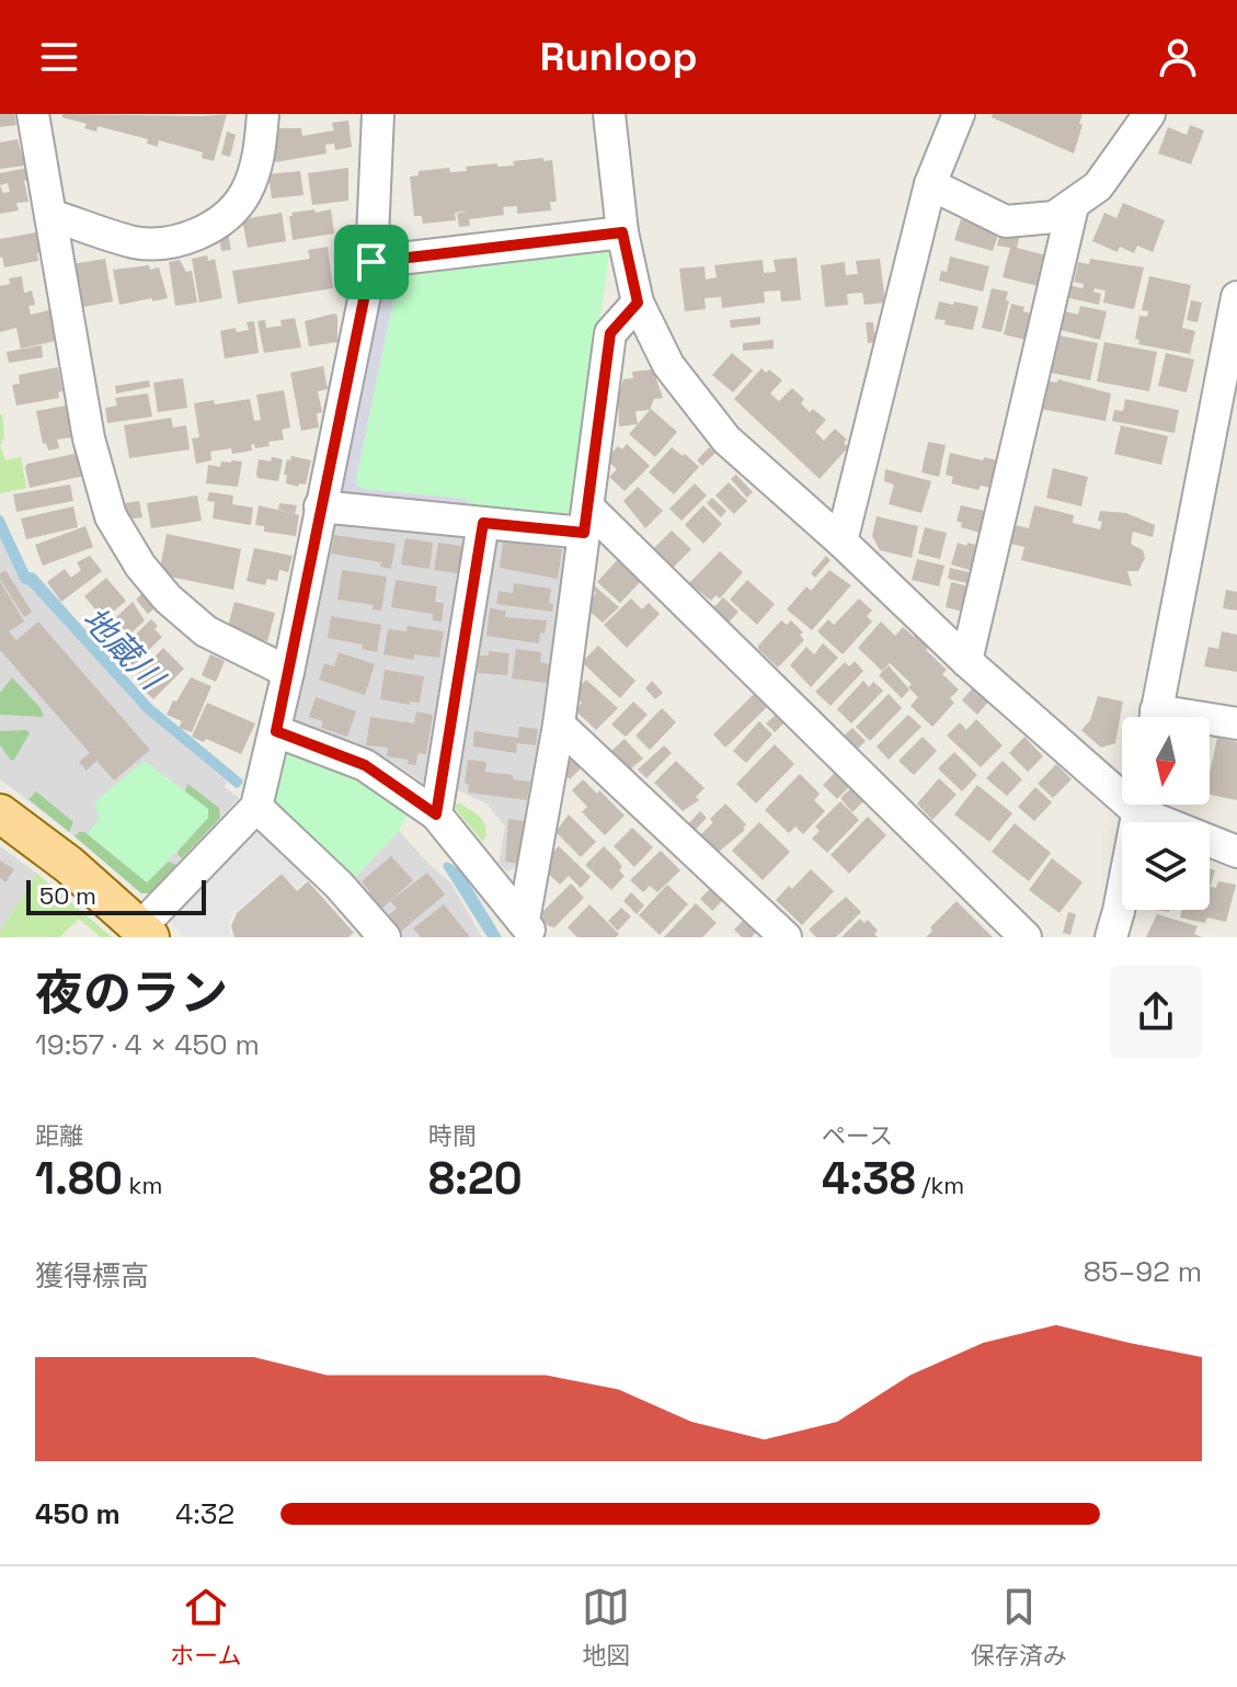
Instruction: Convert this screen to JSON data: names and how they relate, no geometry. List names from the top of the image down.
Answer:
{
  "water": ["地蔵川"],
  "scale_bar": "50 m",
  "north": "bottom",
  "page": {
    "header": "Runloop",
    "scale": "50 m",
    "heading": ["夜のラン", "19:57 · 4 × 450 m"],
    "stats": [
      ["距離", "1.80 km"],
      ["時間", "8:20"],
      ["ペース", "4:38 /km"]
    ],
    "chart": ["獲得標高", "85–92 m"],
    "list": [
      {
        "name": "450 m",
        "note": "4:32"
      }
    ],
    "tabs": ["ホーム", "地図", "保存済み"]
  }
}
